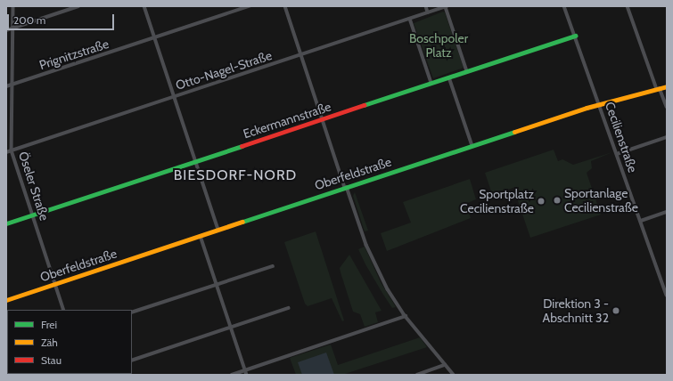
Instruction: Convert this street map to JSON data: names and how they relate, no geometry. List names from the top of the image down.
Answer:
{
  "streets": {
    "street": [
      "Prignitzstraße",
      "Otto-Nagel-Straße",
      "Eckermannstraße",
      "Cecilienstraße",
      "Oberfeldstraße",
      "Öseler Straße"
    ]
  },
  "crossings": [
    ["Prignitzstraße", "Öseler Straße"],
    ["Otto-Nagel-Straße", "Öseler Straße"],
    ["Eckermannstraße", "Cecilienstraße"],
    ["Eckermannstraße", "Öseler Straße"],
    ["Cecilienstraße", "Oberfeldstraße"],
    ["Oberfeldstraße", "Öseler Straße"]
  ],
  "districts": ["BIESDORF-NORD"],
  "parks": ["Boschpoler Platz"],
  "places": ["Sportanlage Cecilienstraße", "Sportplatz Cecilienstraße", "Direktion 3 - Abschnitt 32"],
  "legend": ["Frei", "Zäh", "Stau"],
  "scale_bar": "200 m"
}
